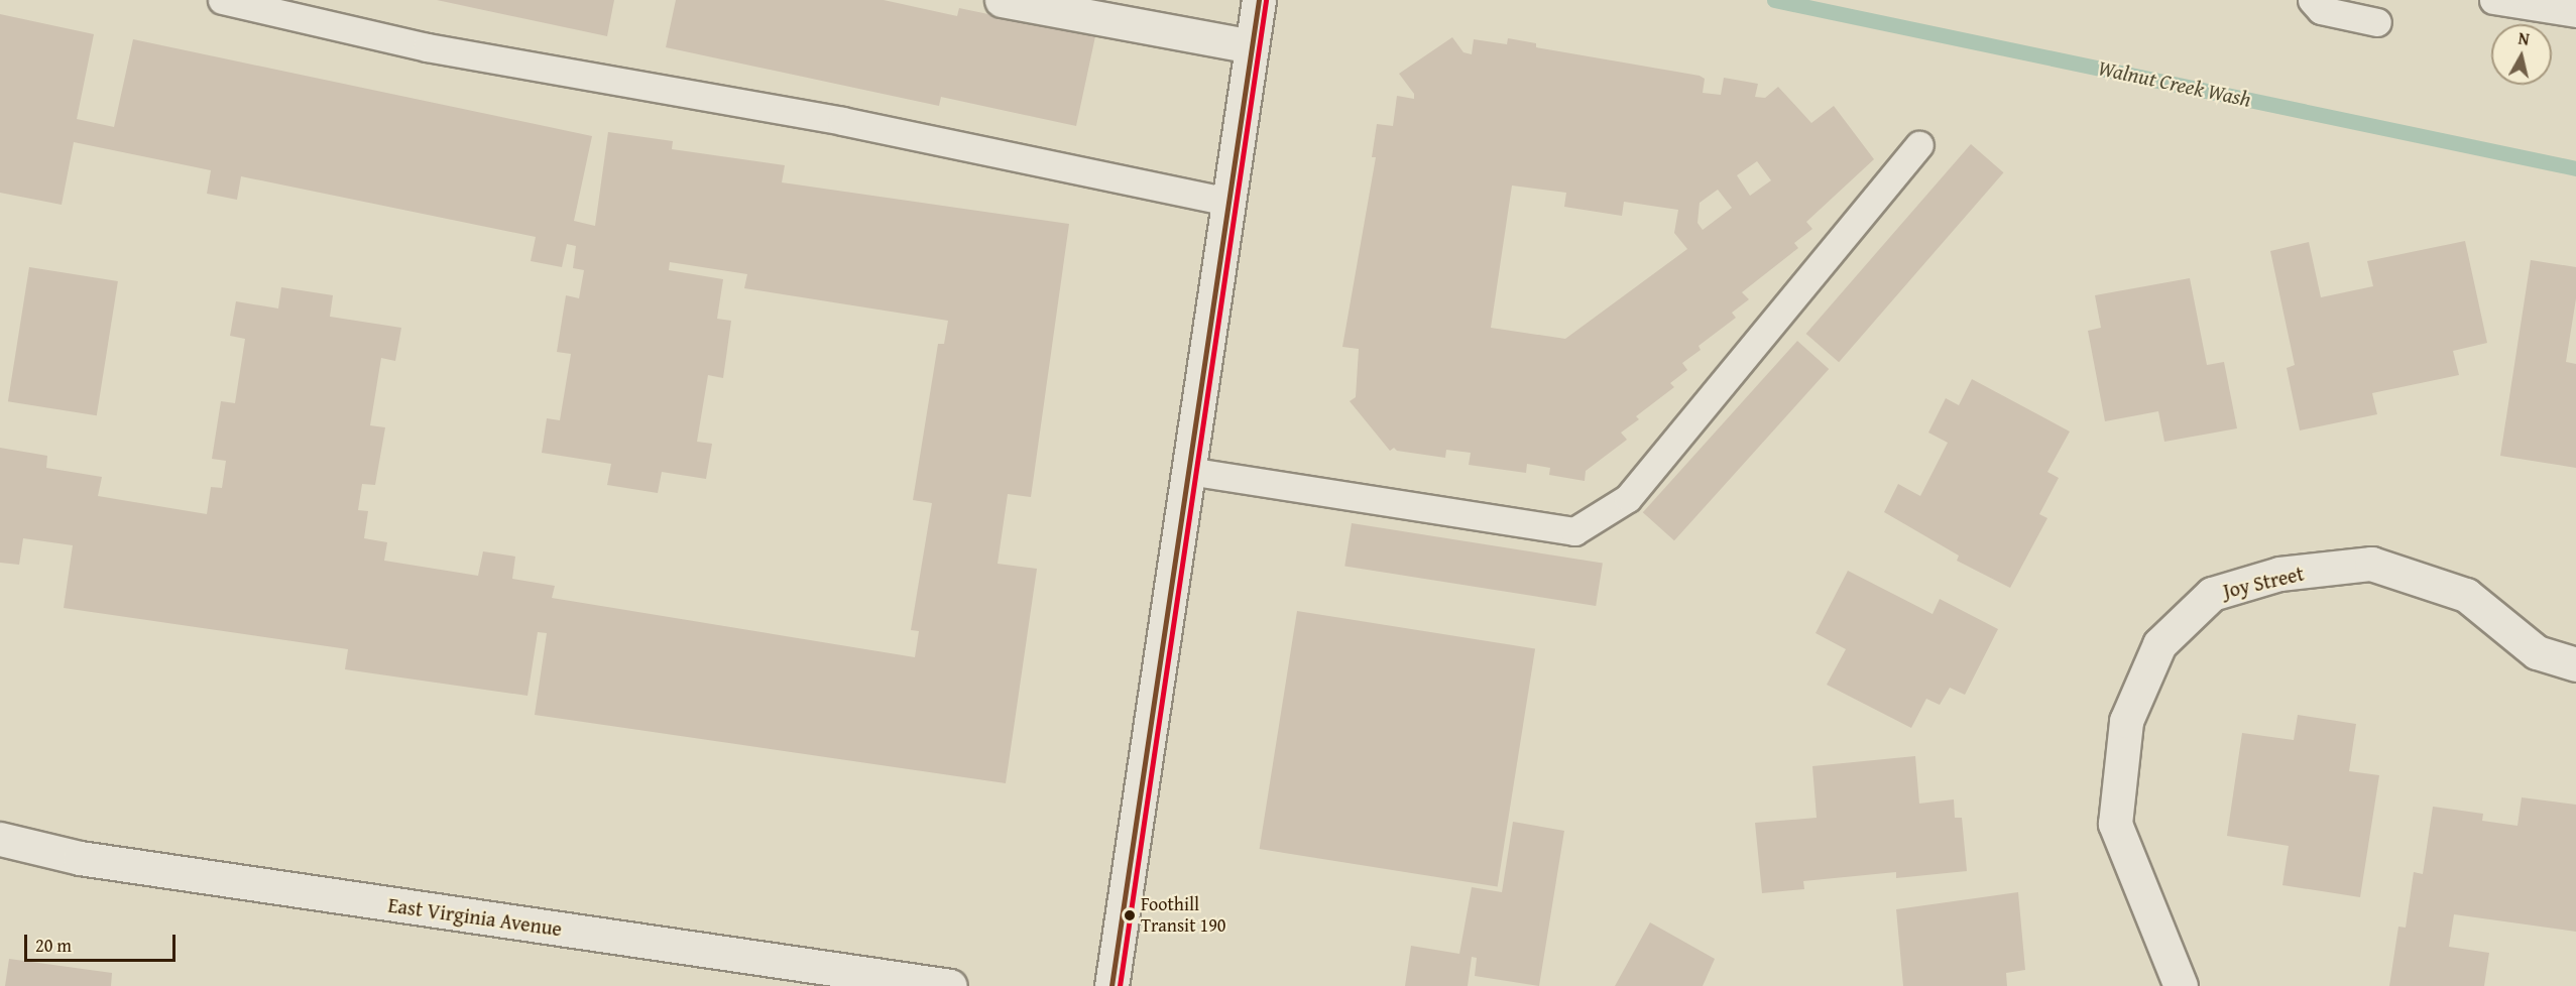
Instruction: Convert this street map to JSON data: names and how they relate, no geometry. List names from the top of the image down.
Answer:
{
  "streets": {
    "street": ["Joy Street", "East Virginia Avenue"]
  },
  "water": ["Walnut Creek Wash"],
  "places": ["Foothill Transit 190"],
  "lines": ["transit line 190"],
  "scale_bar": "20 m",
  "north": "top"
}
